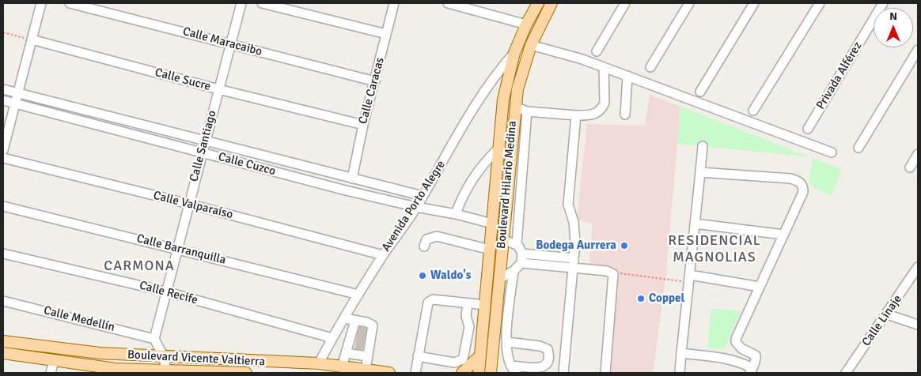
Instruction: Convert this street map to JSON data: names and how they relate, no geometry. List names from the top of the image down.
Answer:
{
  "streets": {
    "main road": ["Boulevard Hilario Medina", "Boulevard Vicente Valtierra"],
    "street": [
      "Calle Maracaibo",
      "Privada Alférez",
      "Calle Sucre",
      "Calle Caracas",
      "Calle Santiago",
      "Calle Cuzco",
      "Calle Valparaíso",
      "Avenida Porto Alegre",
      "Calle Barranquilla",
      "Calle Recife",
      "Calle Medellín",
      "Calle Linaje"
    ]
  },
  "crossings": [
    ["Calle Maracaibo", "Calle Caracas"],
    ["Calle Maracaibo", "Calle Santiago"],
    ["Calle Sucre", "Calle Caracas"],
    ["Calle Sucre", "Calle Santiago"],
    ["Calle Caracas", "Calle Cuzco"],
    ["Calle Santiago", "Calle Cuzco"],
    ["Calle Santiago", "Calle Valparaíso"],
    ["Calle Santiago", "Calle Barranquilla"],
    ["Calle Santiago", "Calle Recife"],
    ["Calle Santiago", "Calle Medellín"],
    ["Calle Cuzco", "Boulevard Hilario Medina"],
    ["Calle Cuzco", "Avenida Porto Alegre"],
    ["Boulevard Hilario Medina", "Avenida Porto Alegre"],
    ["Calle Valparaíso", "Avenida Porto Alegre"],
    ["Avenida Porto Alegre", "Calle Barranquilla"],
    ["Avenida Porto Alegre", "Calle Recife"],
    ["Avenida Porto Alegre", "Boulevard Vicente Valtierra"]
  ],
  "districts": ["RESIDENCIAL MAGNOLIAS", "CARMONA"],
  "places": ["Bodega Aurrera", "Waldo's", "Coppel"],
  "north": "top"
}
